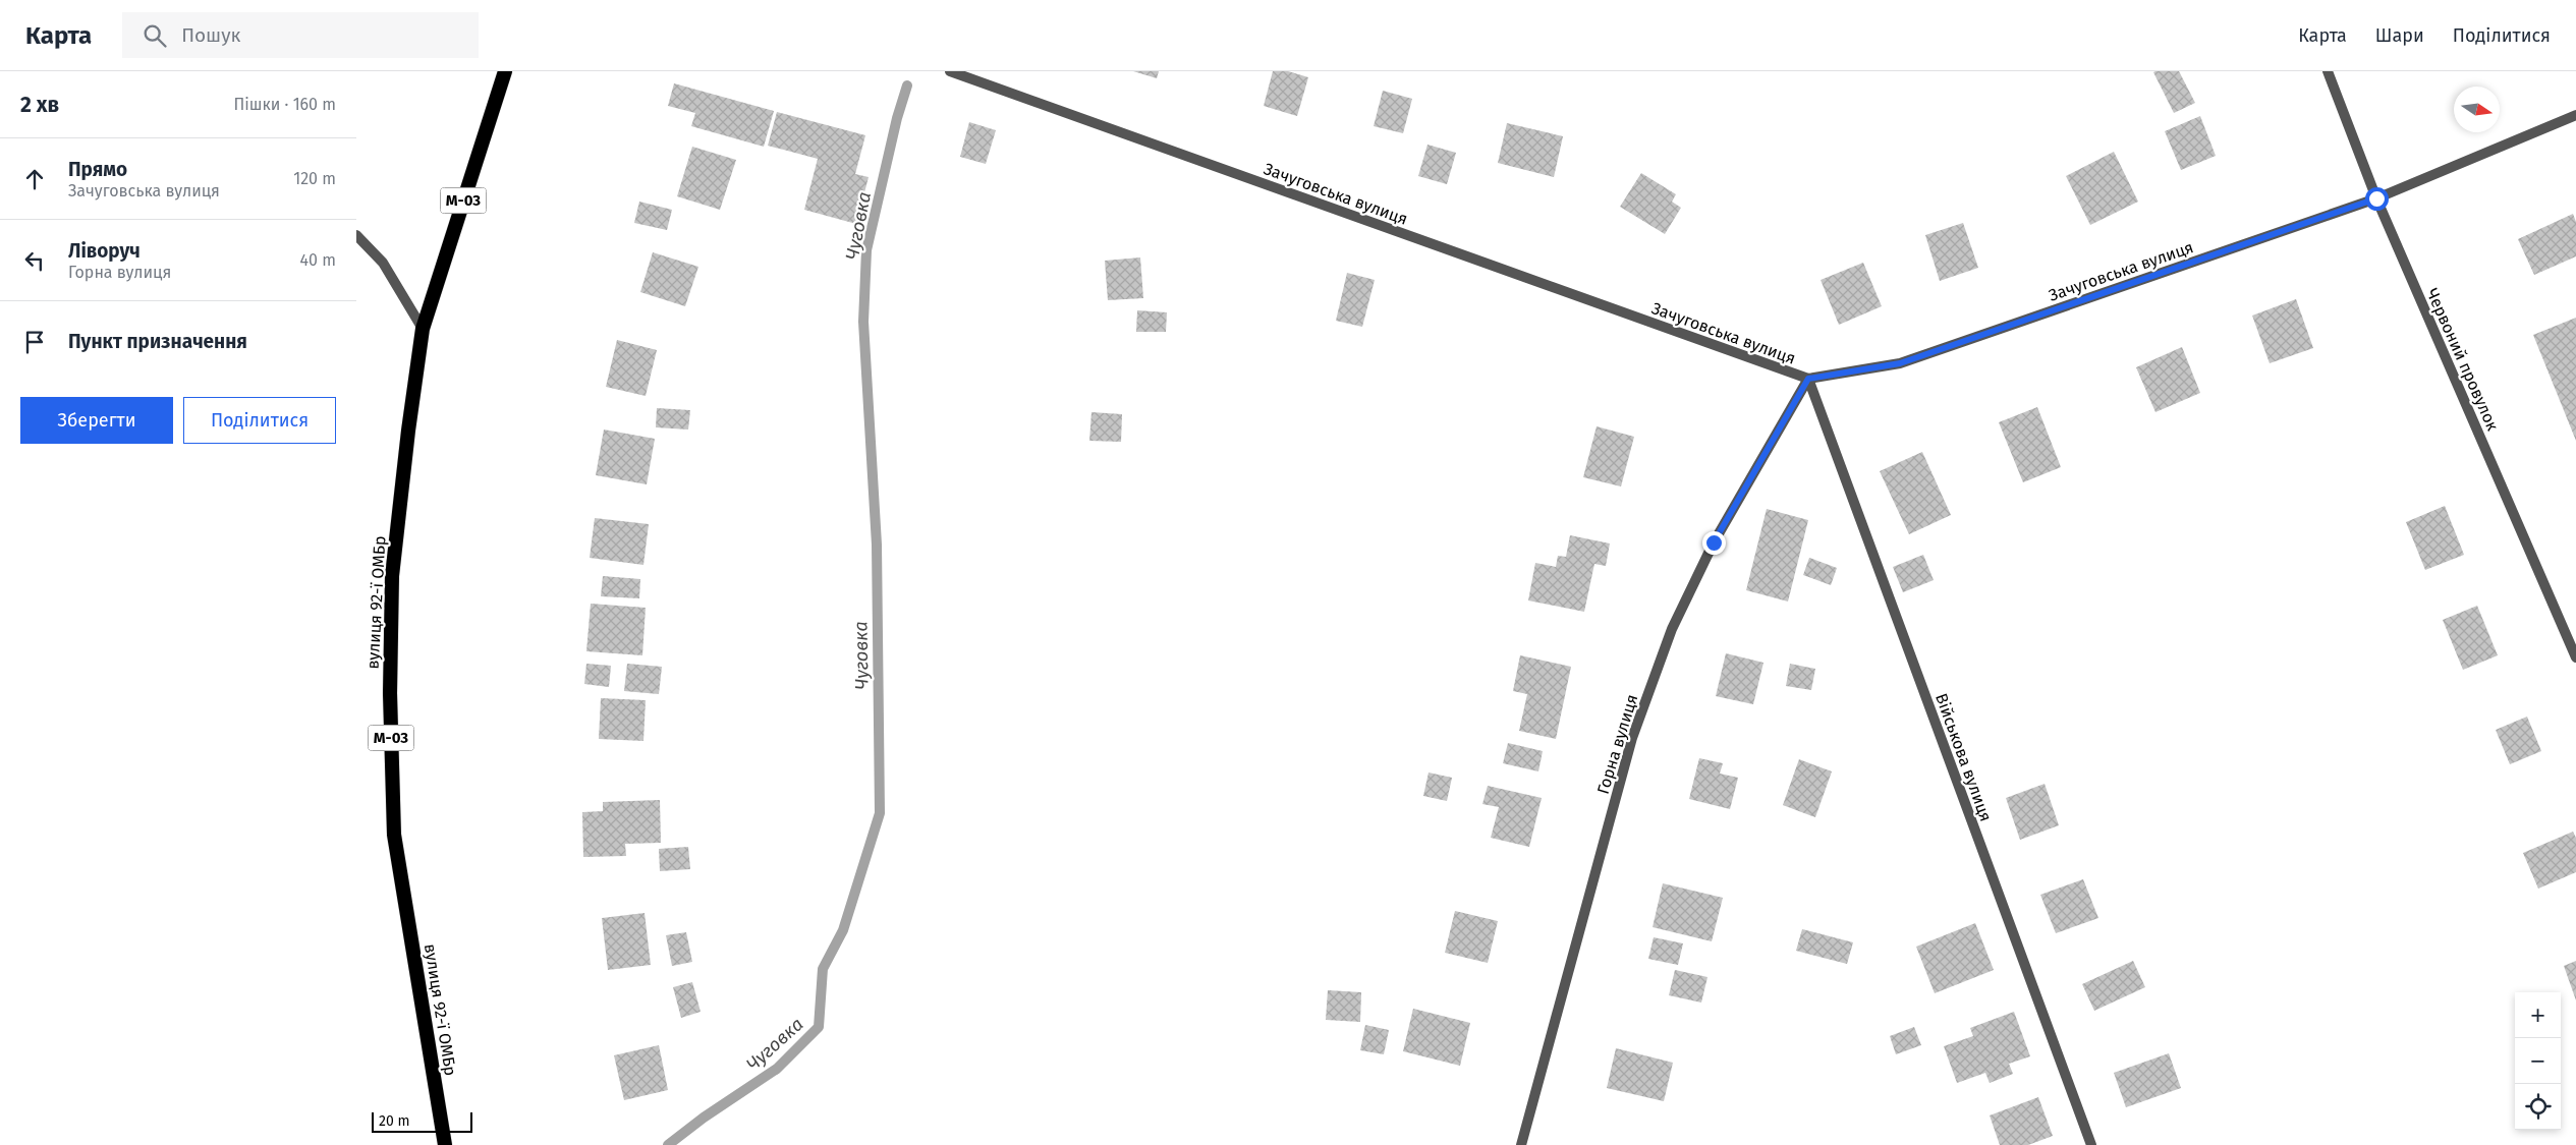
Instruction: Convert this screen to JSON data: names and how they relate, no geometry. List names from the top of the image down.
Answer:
{
  "streets": {
    "highway": ["М-03", "вулиця 92-ї ОМБр"],
    "street": [
      "Зачуговська вулиця",
      "Червоний провулок",
      "Горна вулиця",
      "Військова вулиця"
    ]
  },
  "crossings": [
    ["Зачуговська вулиця", "Червоний провулок"],
    ["Зачуговська вулиця", "Горна вулиця"],
    ["Зачуговська вулиця", "Військова вулиця"],
    ["Горна вулиця", "Військова вулиця"]
  ],
  "water": ["Чуговка"],
  "scale_bar": "20 m",
  "north": "right",
  "page": {
    "header": "Карта",
    "search": "Пошук",
    "nav": ["Карта", "Шари", "Поділитися"],
    "heading": ["2 хв", "Пішки · 160 m"],
    "list": [
      ["Прямо", "Зачуговська вулиця", "120 m"],
      ["Ліворуч", "Горна вулиця", "40 m"],
      "Пункт призначення"
    ],
    "buttons": ["Зберегти", "Поділитися"],
    "map_buttons": ["+", "−"],
    "scale": "20 m"
  }
}
